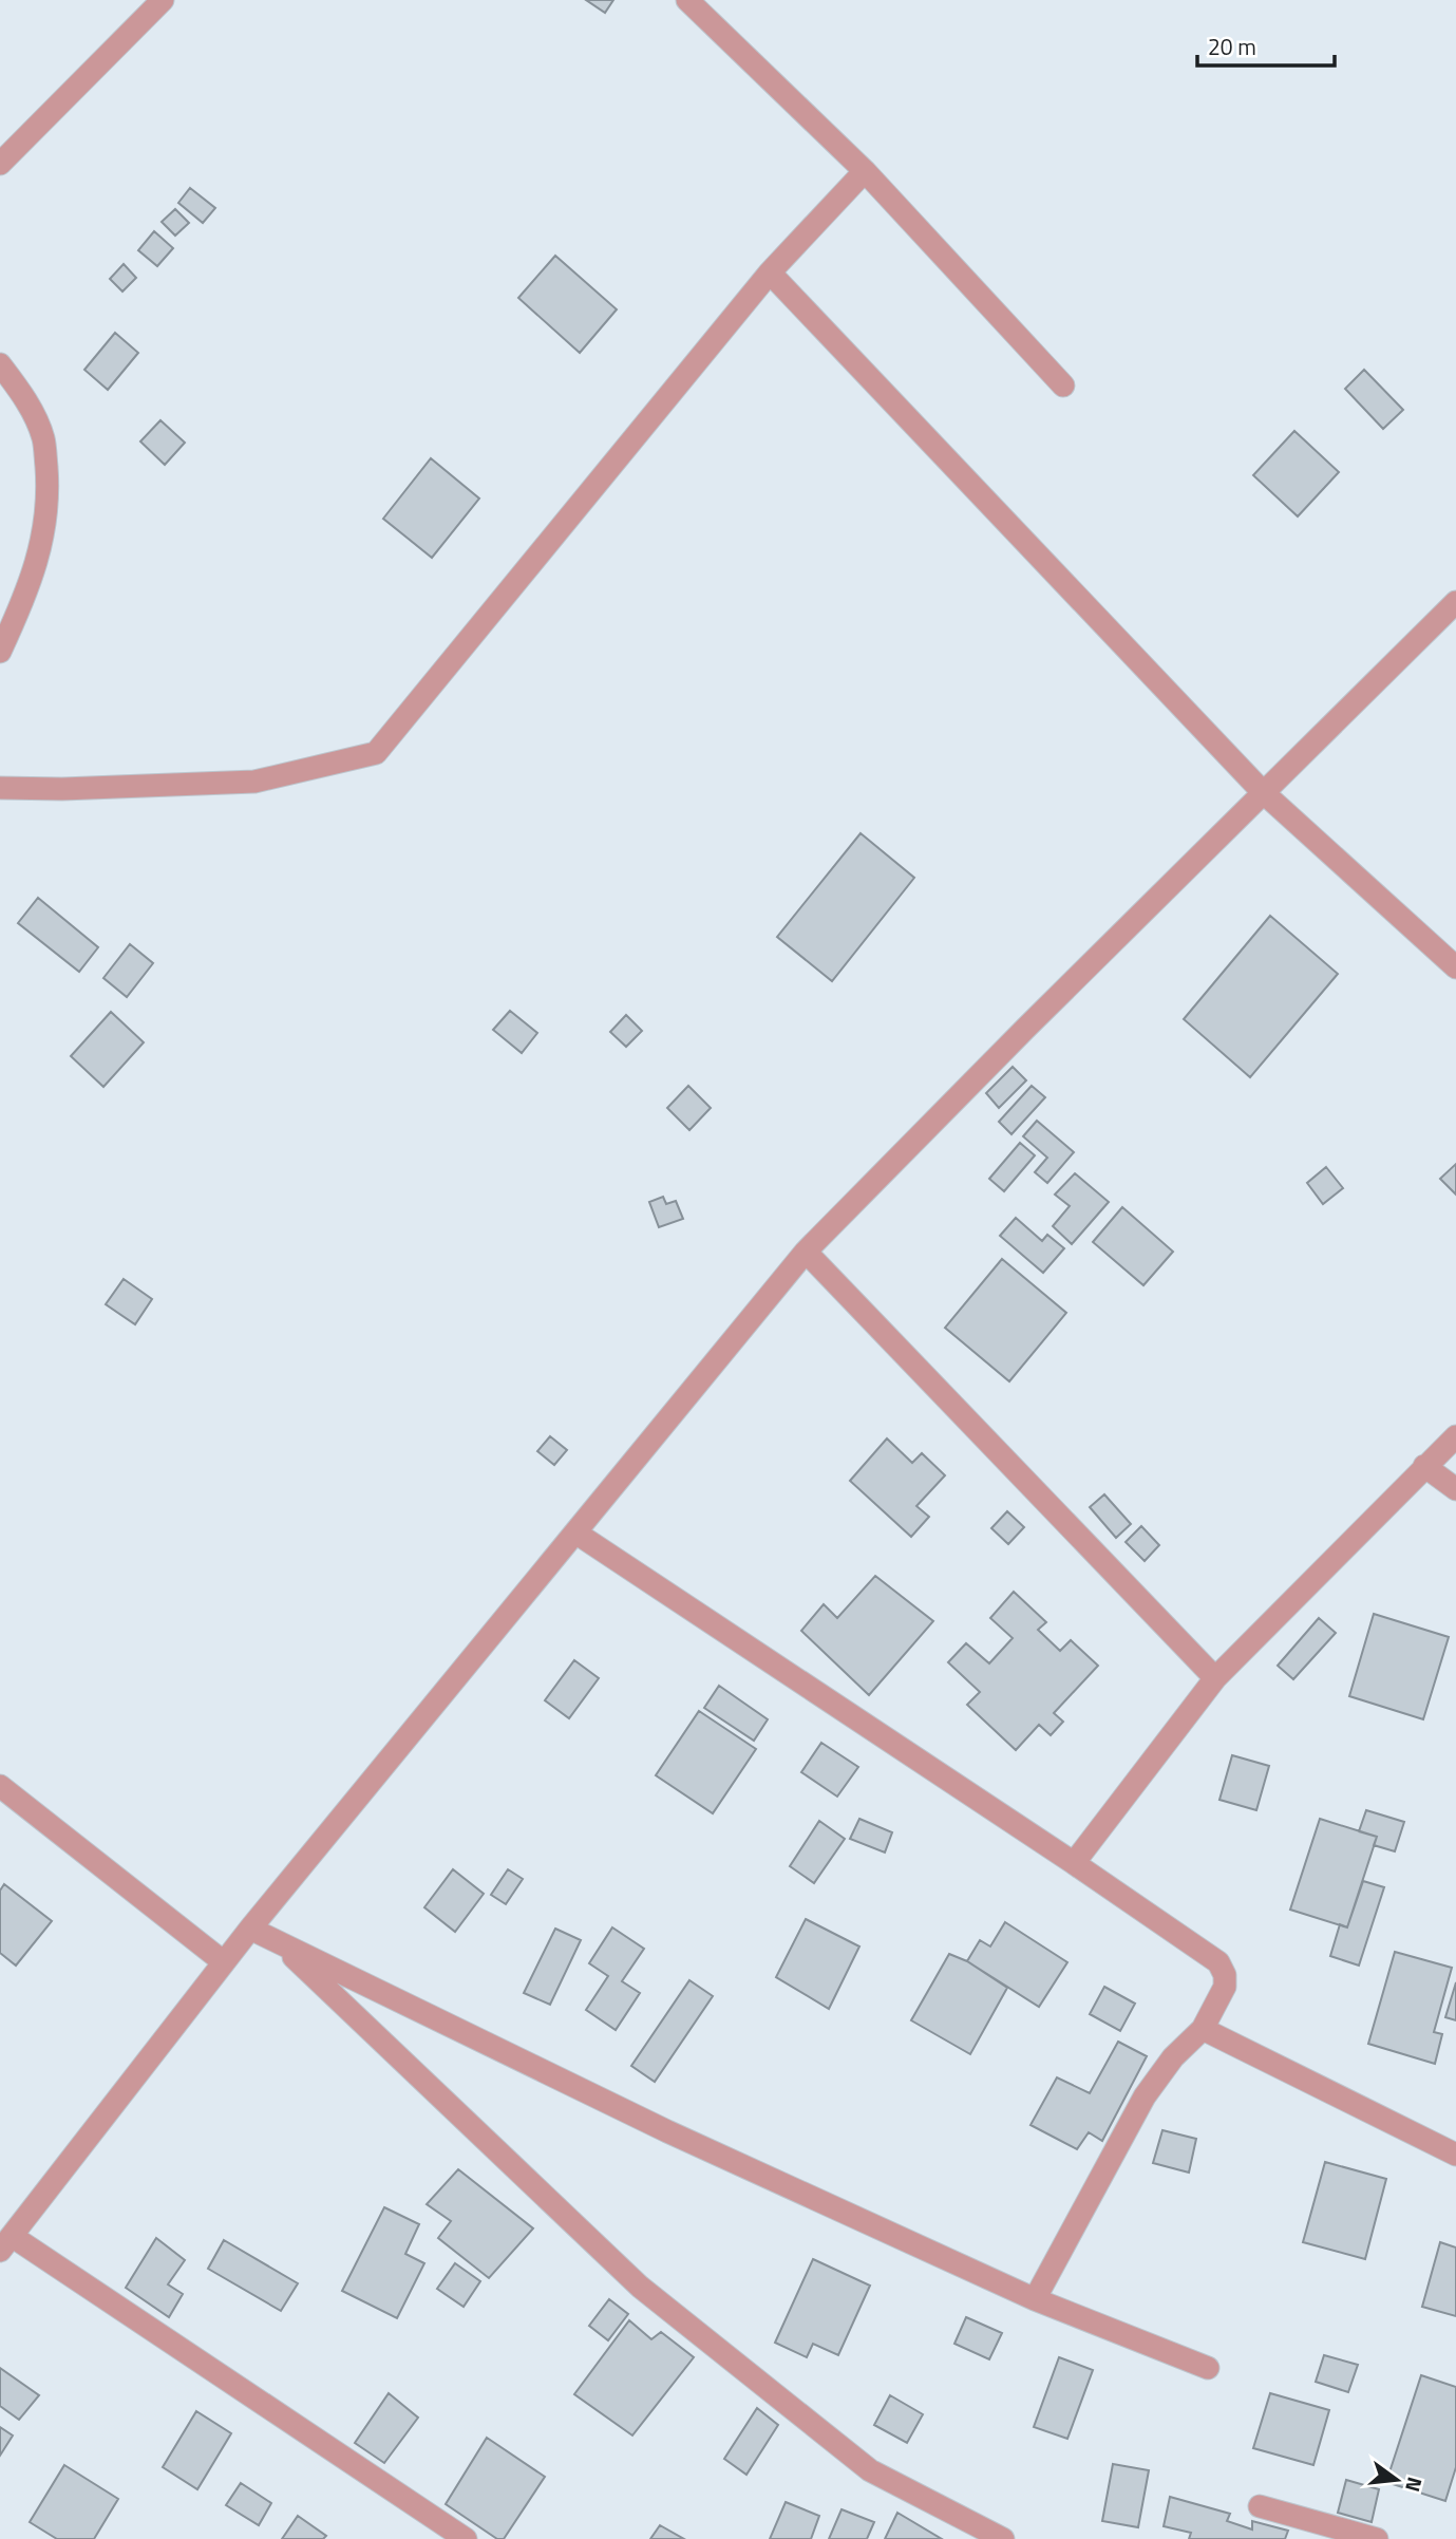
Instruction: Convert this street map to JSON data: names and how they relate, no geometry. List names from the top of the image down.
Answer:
{
  "scale_bar": "20 m",
  "north": "right"
}
